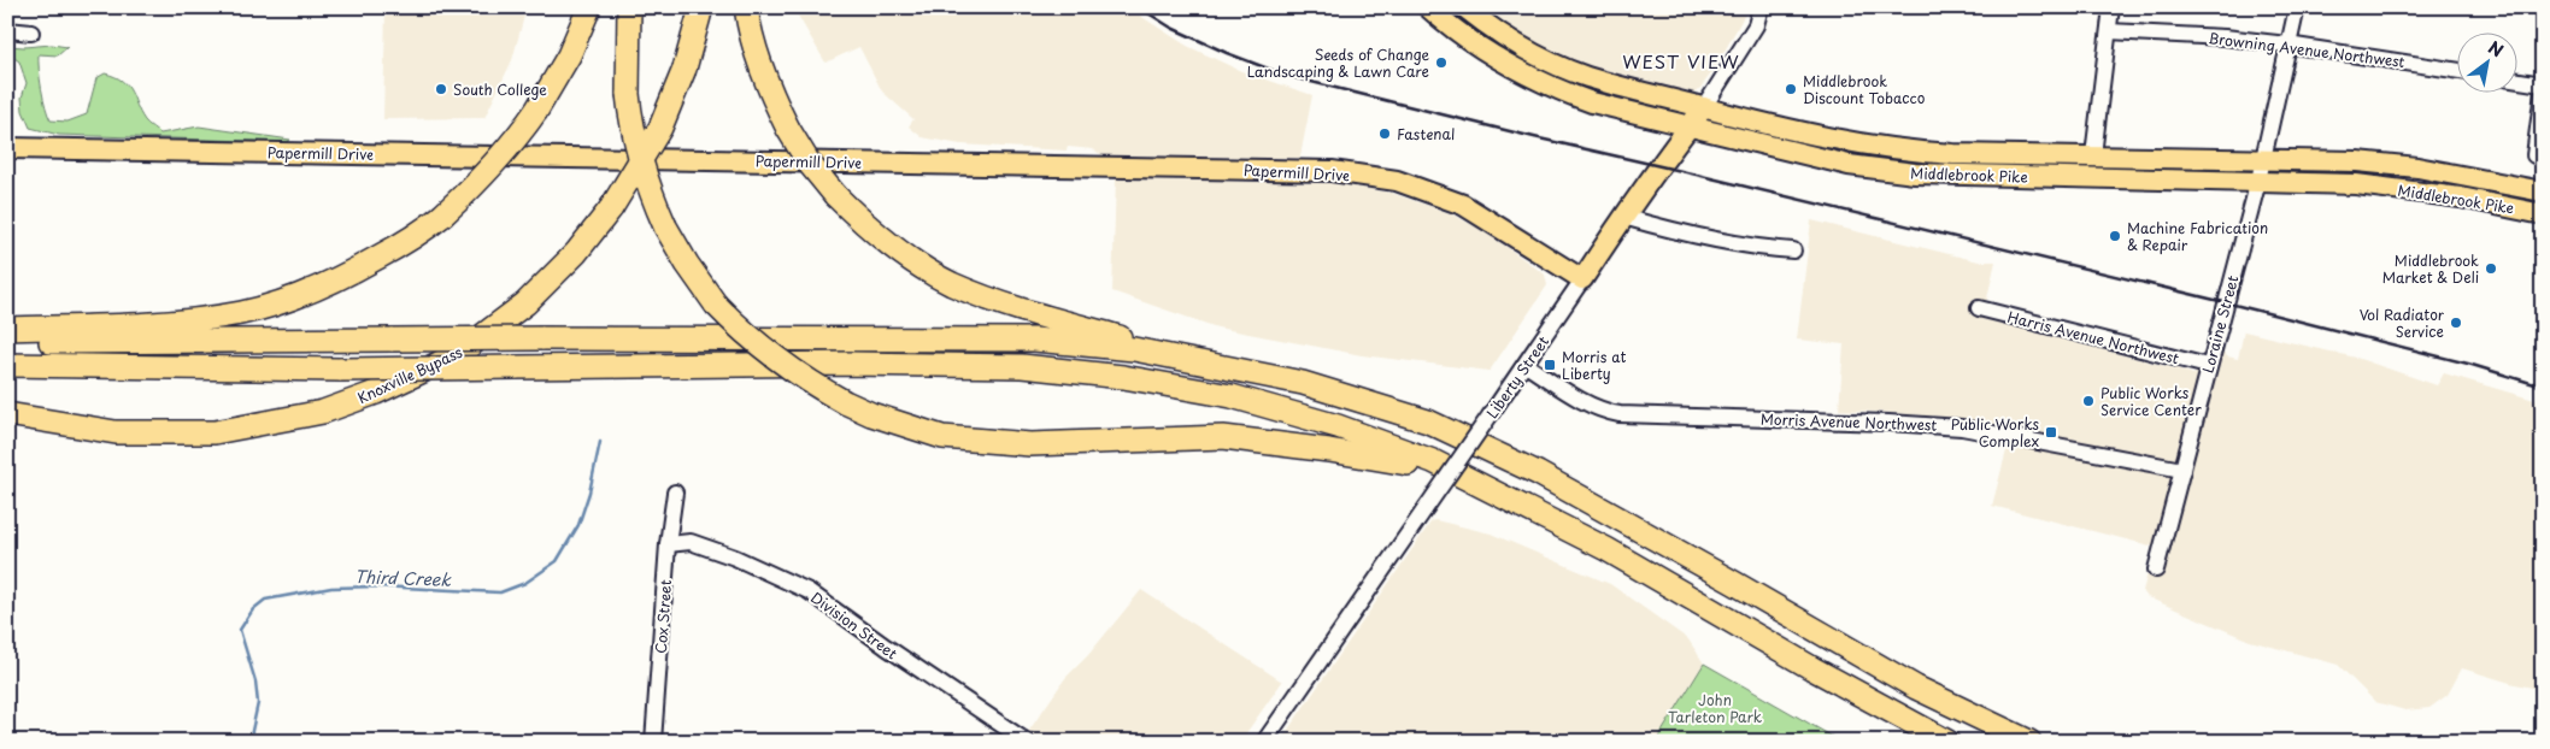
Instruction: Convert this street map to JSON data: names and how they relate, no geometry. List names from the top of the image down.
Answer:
{
  "streets": {
    "highway": ["Knoxville Bypass"],
    "main road": ["Papermill Drive", "Middlebrook Pike", "Liberty Street"],
    "street": [
      "Browning Avenue Northwest",
      "Loraine Street",
      "Harris Avenue Northwest",
      "Morris Avenue Northwest",
      "Cox Street",
      "Division Street"
    ]
  },
  "crossings": [
    ["Browning Avenue Northwest", "Loraine Street"],
    ["Papermill Drive", "Liberty Street"],
    ["Middlebrook Pike", "Loraine Street"],
    ["Middlebrook Pike", "Liberty Street"],
    ["Loraine Street", "Harris Avenue Northwest"],
    ["Loraine Street", "Morris Avenue Northwest"],
    ["Liberty Street", "Morris Avenue Northwest"],
    ["Cox Street", "Division Street"]
  ],
  "districts": ["WEST VIEW"],
  "water": ["Third Creek"],
  "parks": ["John Tarleton Park"],
  "places": {
    "other": [
      "Seeds of Change Landscaping & Lawn Care",
      "South College",
      "Middlebrook Discount Tobacco",
      "Fastenal",
      "Machine Fabrication & Repair",
      "Middlebrook Market & Deli",
      "Vol Radiator Service",
      "Public Works Service Center"
    ],
    "transit": ["Morris at Liberty", "Public Works Complex"]
  },
  "north": "top right"
}
